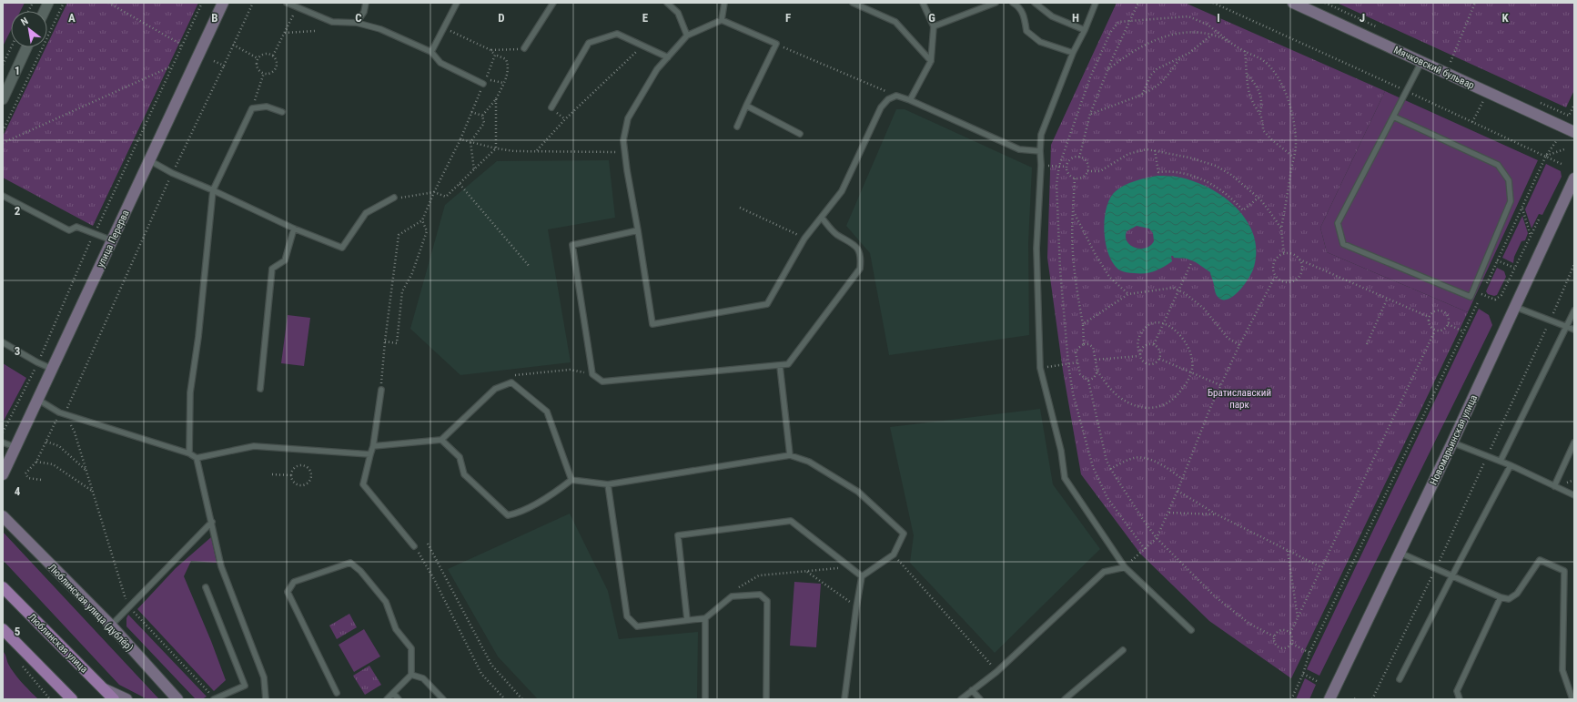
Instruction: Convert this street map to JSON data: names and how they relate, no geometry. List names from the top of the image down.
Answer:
{
  "streets": {
    "main road": ["Люблинская улица"],
    "street": [
      "Мячковский бульвар",
      "улица Перерва",
      "Новомарьинская улица",
      "Люблинская улица (дублёр)"
    ]
  },
  "parks": ["Братиславский парк"],
  "north": "top left",
  "grid": {
    "columns": [
      "A",
      "B",
      "C",
      "D",
      "E",
      "F",
      "G",
      "H",
      "I",
      "J",
      "K"
    ],
    "rows": [
      "1",
      "2",
      "3",
      "4",
      "5"
    ]
  }
}
